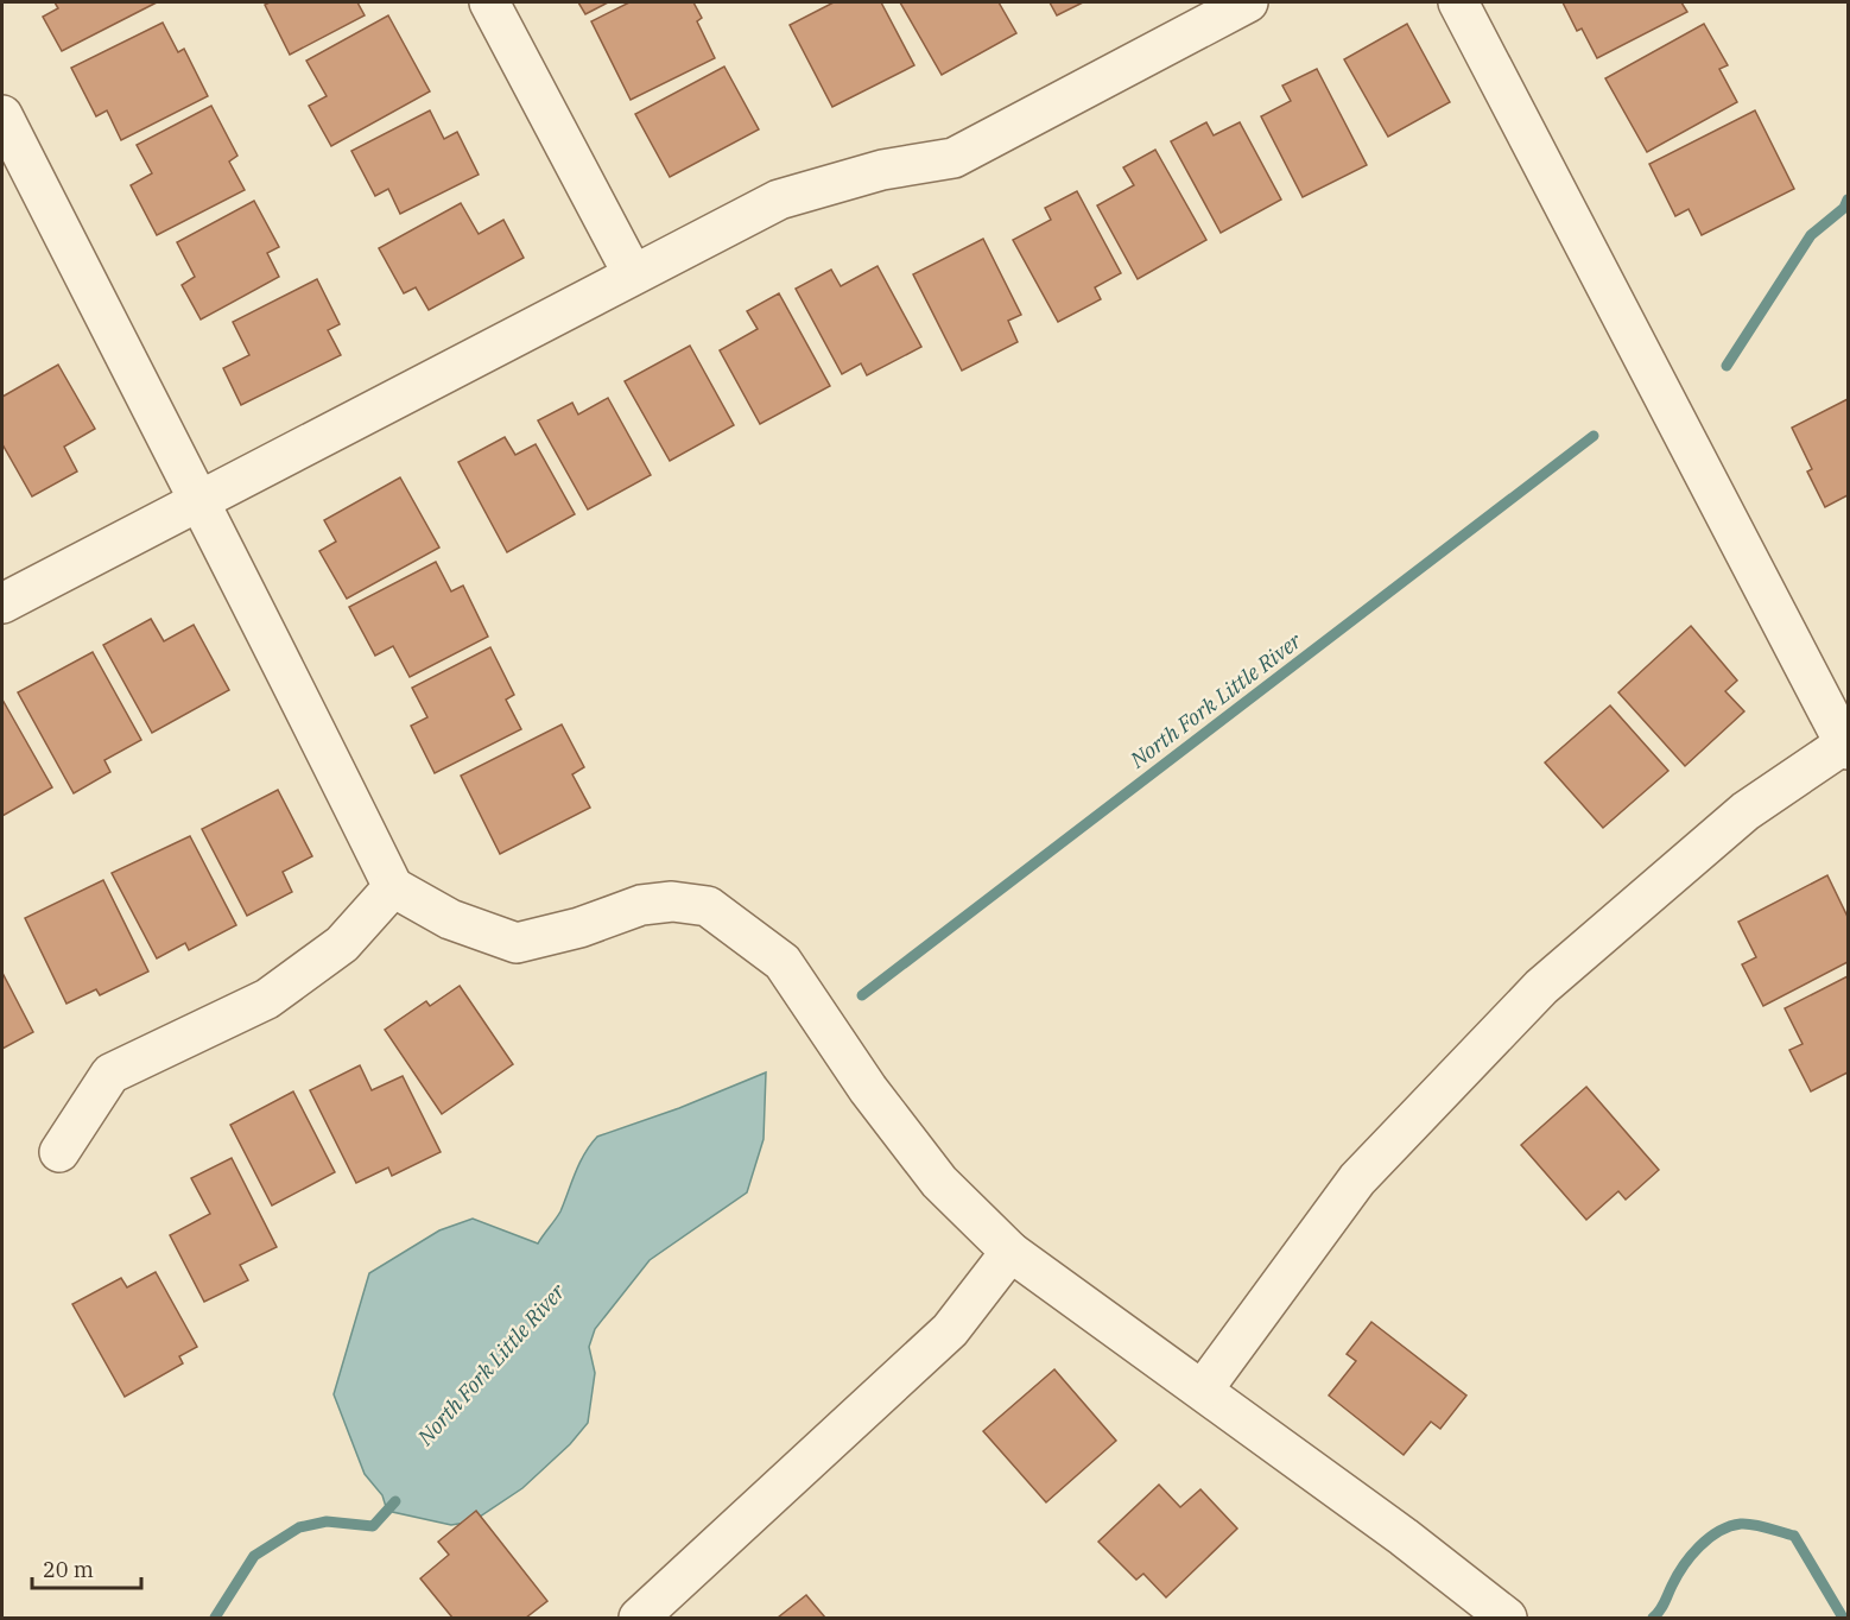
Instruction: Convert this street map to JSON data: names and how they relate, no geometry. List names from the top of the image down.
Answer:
{
  "water": ["North Fork Little River"],
  "scale_bar": "20 m"
}
